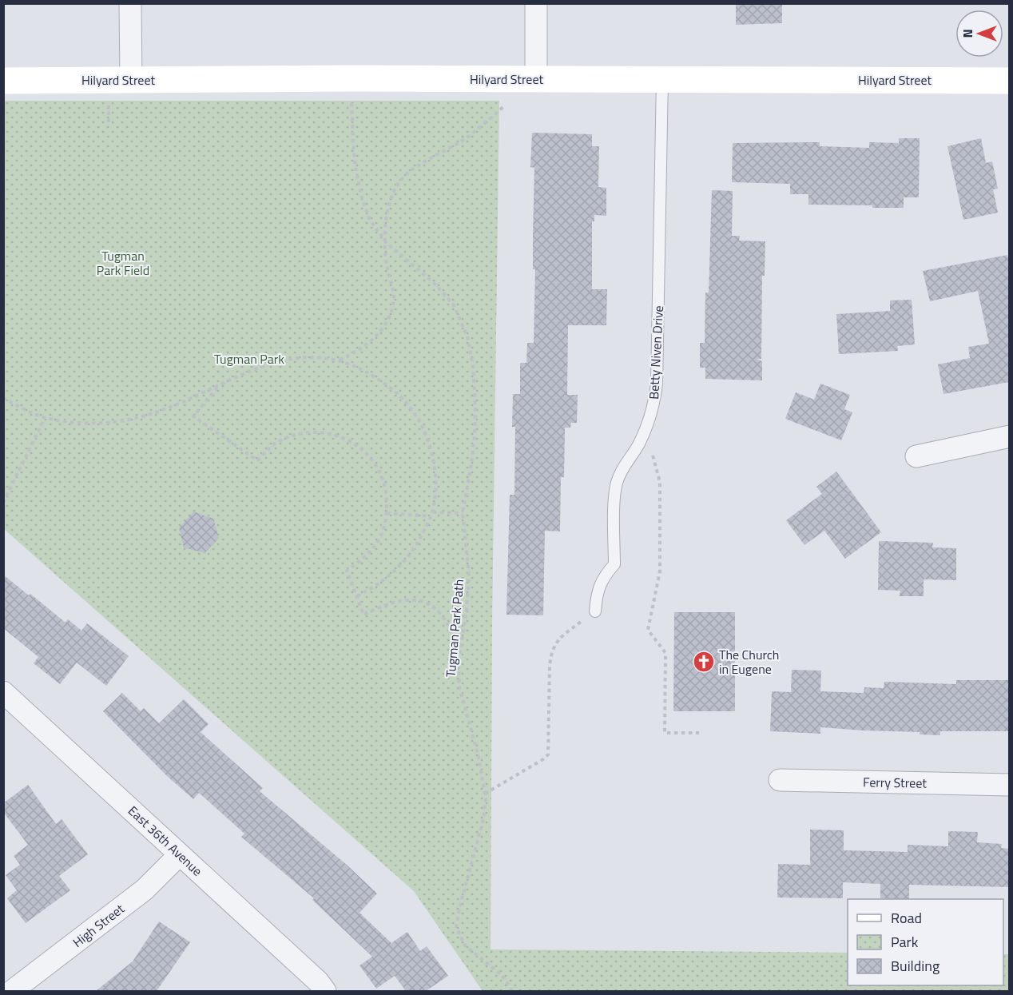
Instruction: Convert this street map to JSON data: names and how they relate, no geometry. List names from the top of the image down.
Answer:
{
  "streets": {
    "street": [
      "Hilyard Street",
      "Ferry Street",
      "East 36th Avenue",
      "High Street"
    ],
    "lane": ["Betty Niven Drive"],
    "path": ["Tugman Park Path"]
  },
  "crossings": [
    ["Hilyard Street", "Betty Niven Drive"],
    ["Hilyard Street", "Tugman Park Path"],
    ["East 36th Avenue", "High Street"]
  ],
  "parks": ["Tugman Park Field", "Tugman Park"],
  "places": {
    "church": ["The Church in Eugene"]
  },
  "legend": ["Road", "Park", "Building"],
  "north": "left"
}
